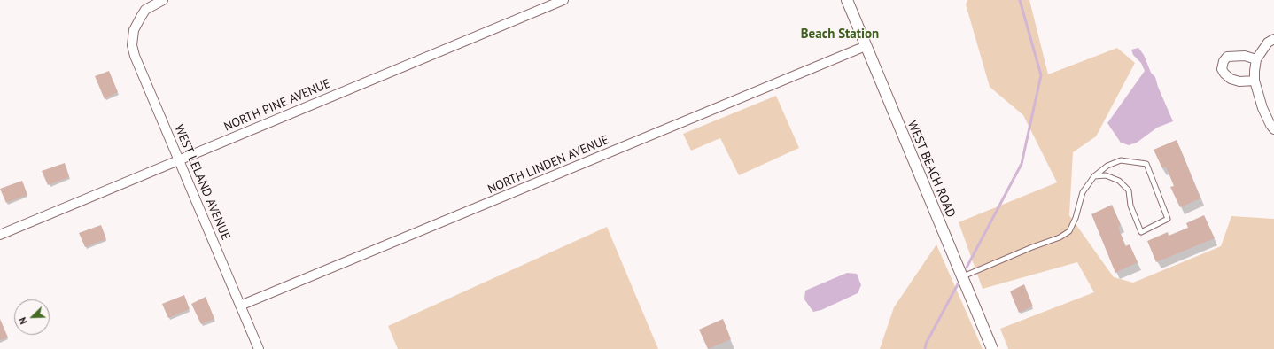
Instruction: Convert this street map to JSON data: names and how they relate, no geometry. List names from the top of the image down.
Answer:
{
  "streets": {
    "street": [
      "NORTH PINE AVENUE",
      "NORTH LINDEN AVENUE",
      "WEST BEACH ROAD",
      "WEST LELAND AVENUE"
    ]
  },
  "crossings": [
    ["NORTH PINE AVENUE", "WEST LELAND AVENUE"],
    ["NORTH LINDEN AVENUE", "WEST BEACH ROAD"],
    ["NORTH LINDEN AVENUE", "WEST LELAND AVENUE"]
  ],
  "districts": ["Beach Station"],
  "north": "bottom left"
}
